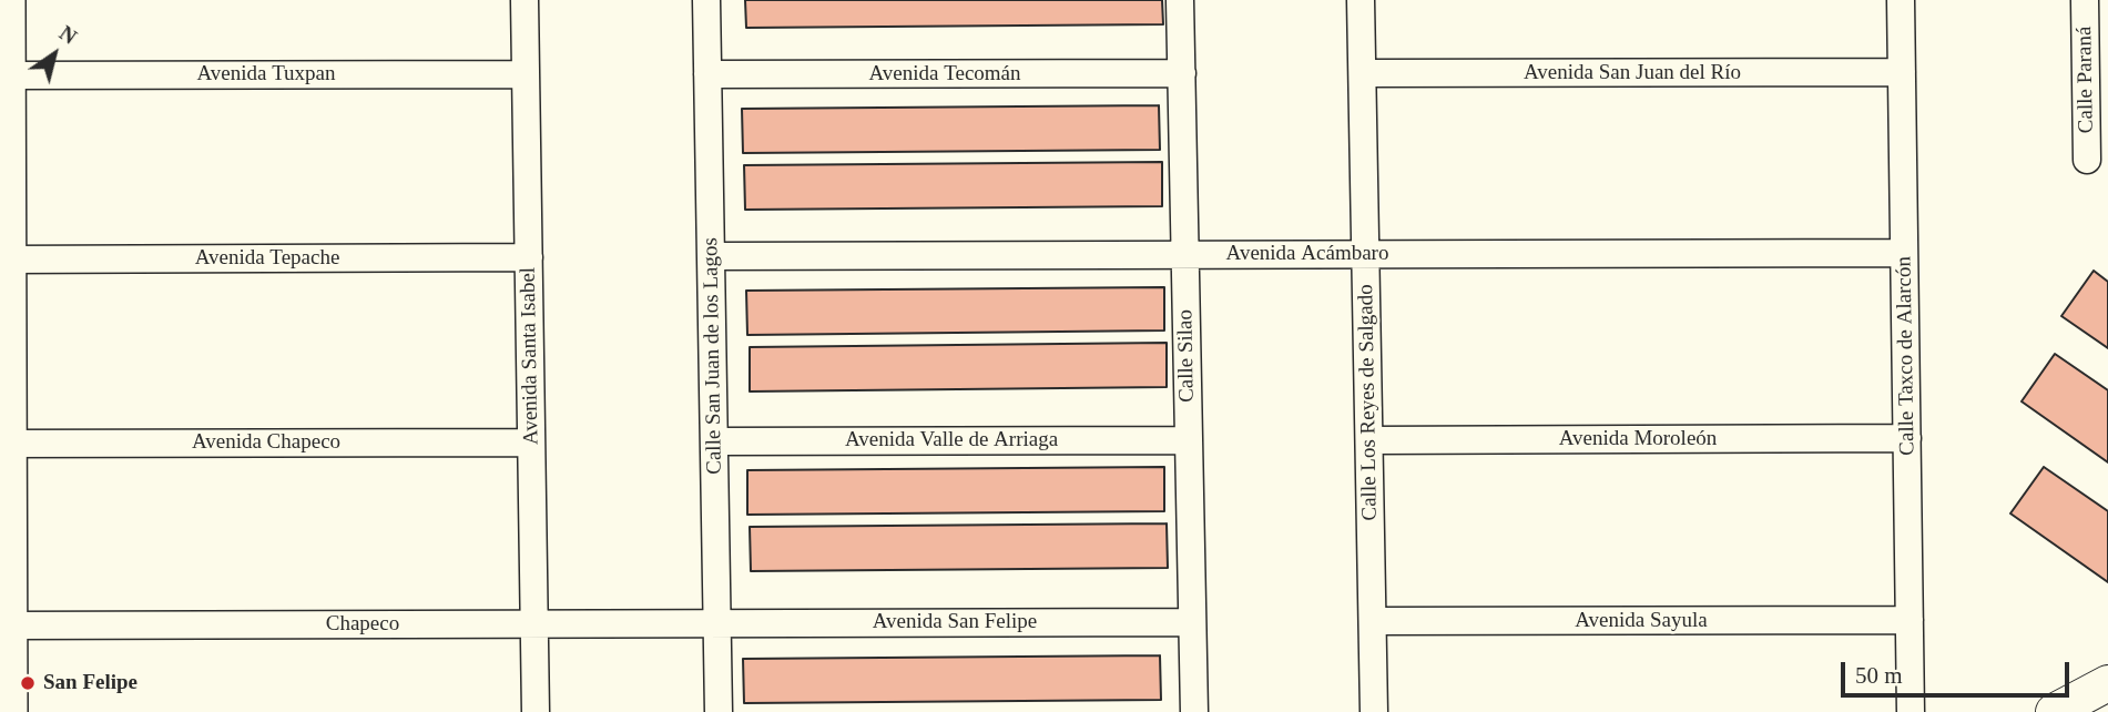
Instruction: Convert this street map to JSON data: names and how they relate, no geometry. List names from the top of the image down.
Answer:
{
  "streets": {
    "street": [
      "Avenida San Juan del Río",
      "Avenida Tuxpan",
      "Avenida Tecomán",
      "Calle Paraná",
      "Avenida Acámbaro",
      "Avenida Tepache",
      "Avenida Santa Isabel",
      "Calle San Juan de los Lagos",
      "Calle Silao",
      "Calle Taxco de Alarcón",
      "Calle Los Reyes de Salgado",
      "Avenida Moroleón",
      "Avenida Valle de Arriaga",
      "Avenida Chapeco",
      "Avenida Sayula",
      "Avenida San Felipe",
      "Chapeco"
    ]
  },
  "crossings": [
    ["Avenida San Juan del Río", "Calle Taxco de Alarcón"],
    ["Avenida San Juan del Río", "Calle Los Reyes de Salgado"],
    ["Avenida Tuxpan", "Avenida Santa Isabel"],
    ["Avenida Tecomán", "Calle San Juan de los Lagos"],
    ["Avenida Tecomán", "Calle Silao"],
    ["Avenida Acámbaro", "Calle San Juan de los Lagos"],
    ["Avenida Acámbaro", "Calle Silao"],
    ["Avenida Acámbaro", "Calle Taxco de Alarcón"],
    ["Avenida Acámbaro", "Calle Los Reyes de Salgado"],
    ["Avenida Tepache", "Avenida Santa Isabel"],
    ["Avenida Santa Isabel", "Avenida Chapeco"],
    ["Avenida Santa Isabel", "Chapeco"],
    ["Calle San Juan de los Lagos", "Avenida Valle de Arriaga"],
    ["Calle San Juan de los Lagos", "Avenida San Felipe"],
    ["Calle San Juan de los Lagos", "Chapeco"],
    ["Calle Silao", "Avenida Valle de Arriaga"],
    ["Calle Silao", "Avenida San Felipe"],
    ["Calle Taxco de Alarcón", "Avenida Moroleón"],
    ["Calle Taxco de Alarcón", "Avenida Sayula"],
    ["Calle Los Reyes de Salgado", "Avenida Moroleón"],
    ["Calle Los Reyes de Salgado", "Avenida Sayula"],
    ["Avenida San Felipe", "Chapeco"]
  ],
  "places": ["San Felipe"],
  "scale_bar": "50 m",
  "north": "top right"
}
